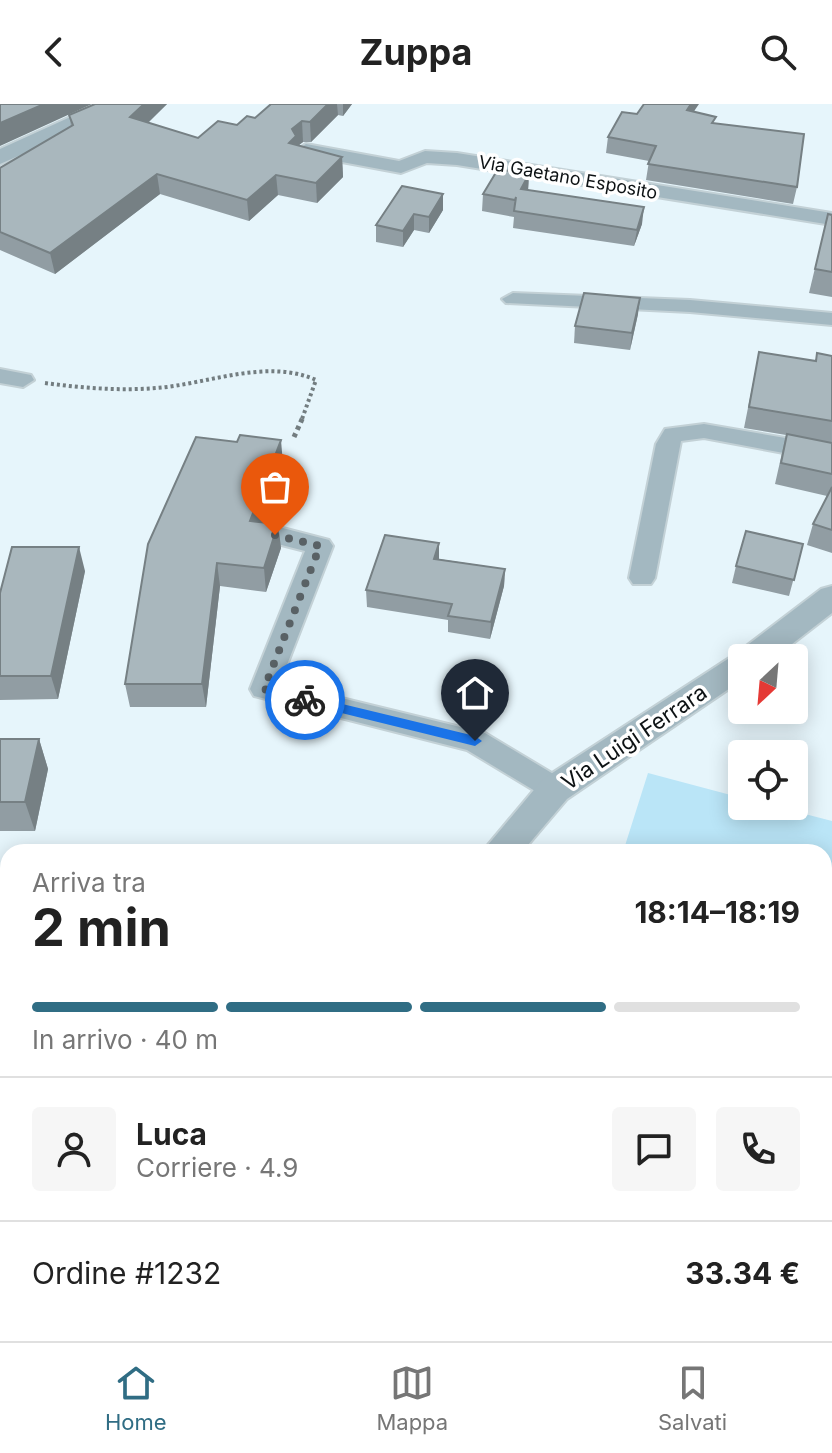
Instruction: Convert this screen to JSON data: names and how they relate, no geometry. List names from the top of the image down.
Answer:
{
  "streets": {
    "street": ["Via Gaetano Esposito", "Via Luigi Ferrara"]
  },
  "north": "bottom left",
  "page": {
    "header": "Zuppa",
    "heading": ["2 min", "Arriva tra", "18:14–18:19"],
    "panel": [
      "Luca",
      "Corriere · 4.9",
      "Ordine #1232",
      "33.34 €"
    ],
    "bar": "In arrivo · 40 m",
    "tabs": ["Home", "Mappa", "Salvati"]
  }
}
